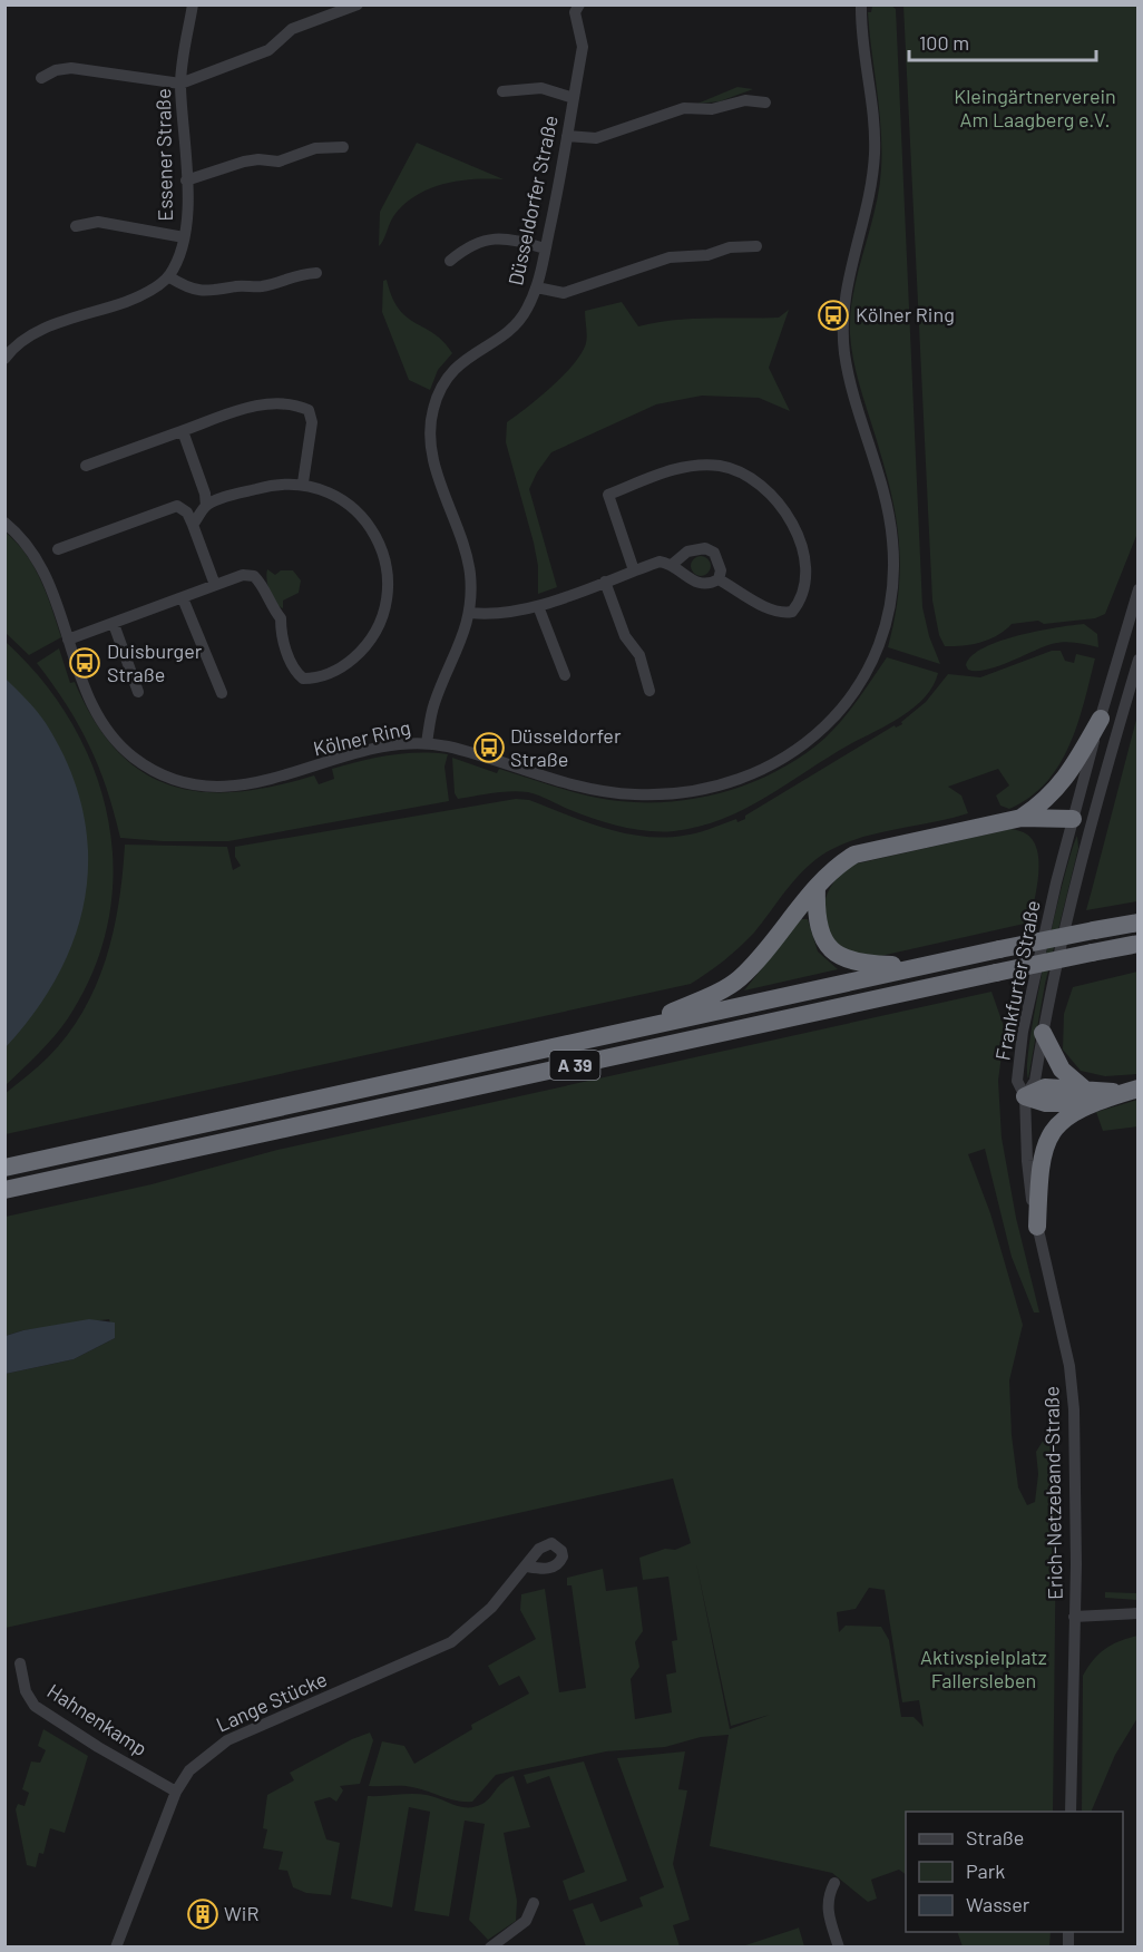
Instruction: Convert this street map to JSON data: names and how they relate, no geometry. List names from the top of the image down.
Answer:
{
  "streets": {
    "highway": ["A 39"],
    "street": [
      "Essener Straße",
      "Düsseldorfer Straße",
      "Kölner Ring",
      "Frankfurter Straße",
      "Erich-Netzeband-Straße",
      "Lange Stücke",
      "Hahnenkamp"
    ]
  },
  "crossings": [
    ["Düsseldorfer Straße", "Kölner Ring"],
    ["Frankfurter Straße", "Erich-Netzeband-Straße"],
    ["Lange Stücke", "Hahnenkamp"]
  ],
  "parks": ["Kleingärtnerverein Am Laagberg e.V.", "Aktivspielplatz Fallersleben"],
  "places": {
    "bus stop": ["Kölner Ring", "Duisburger Straße", "Düsseldorfer Straße"],
    "building": ["WiR"]
  },
  "legend": ["Straße", "Park", "Wasser"],
  "scale_bar": "100 m"
}
